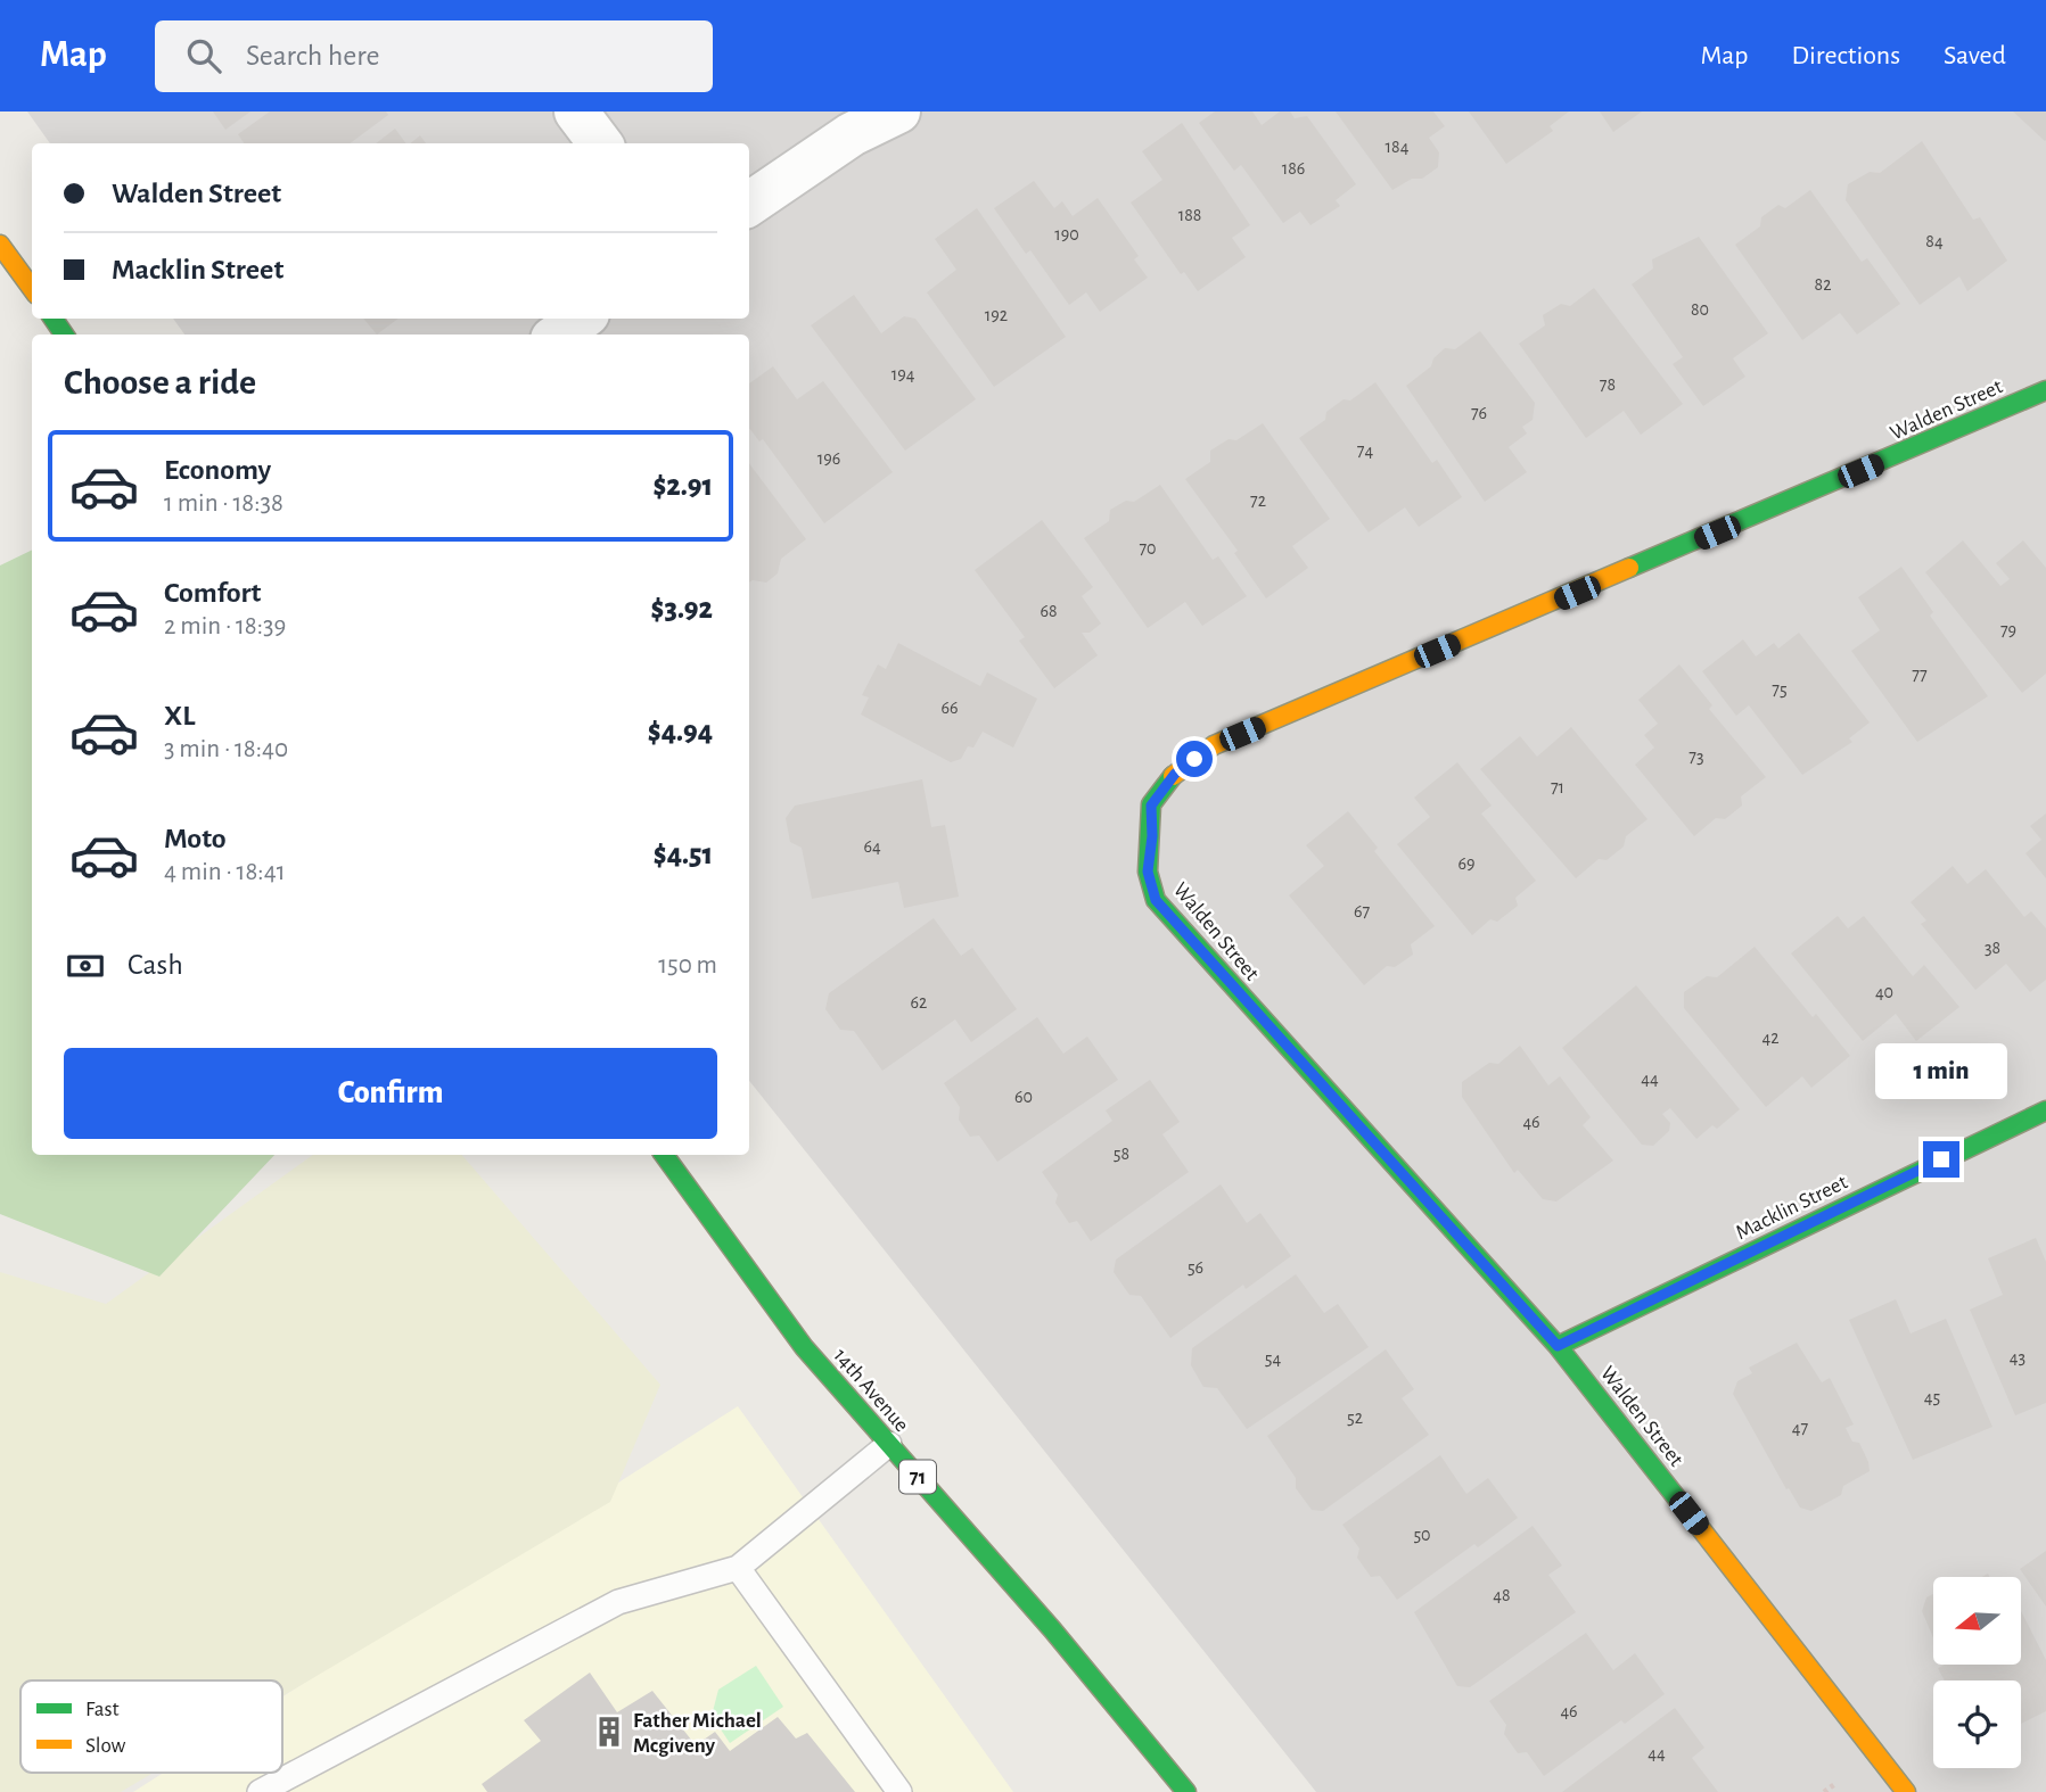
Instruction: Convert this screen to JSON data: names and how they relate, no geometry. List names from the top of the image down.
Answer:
{
  "streets": {
    "street": [
      "Walden Street",
      "Macklin Street",
      "14th Avenue",
      "71"
    ]
  },
  "crossings": [
    ["Walden Street", "Macklin Street"]
  ],
  "places": {
    "building": ["Father Michael Mcgiveny"]
  },
  "house_numbers": [
    "184",
    "186",
    "188",
    "190",
    "84",
    "82",
    "80",
    "192",
    "194",
    "78",
    "76",
    "74",
    "196",
    "72",
    "70",
    "68",
    "79",
    "77",
    "75",
    "66",
    "73",
    "71",
    "64",
    "69",
    "67",
    "38",
    "40",
    "62",
    "42",
    "44",
    "60",
    "46",
    "58",
    "56",
    "43",
    "54",
    "45",
    "52",
    "47",
    "50",
    "48",
    "46",
    "44"
  ],
  "legend": ["Fast", "Slow"],
  "north": "left",
  "page": {
    "header": "Map",
    "search": "Search here",
    "nav": ["Map", "Directions", "Saved"],
    "banner": ["Walden Street", "Macklin Street"],
    "heading": "Choose a ride",
    "list": [
      {
        "name": "Economy",
        "note": "1 min · 18:38",
        "value": "$2.91"
      },
      {
        "name": "Comfort",
        "note": "2 min · 18:39",
        "value": "$3.92"
      },
      {
        "name": "XL",
        "note": "3 min · 18:40",
        "value": "$4.94"
      },
      {
        "name": "Moto",
        "note": "4 min · 18:41",
        "value": "$4.51"
      }
    ],
    "pay": ["Cash", "150 m"],
    "buttons": "Confirm",
    "bubble": "1 min"
  }
}
